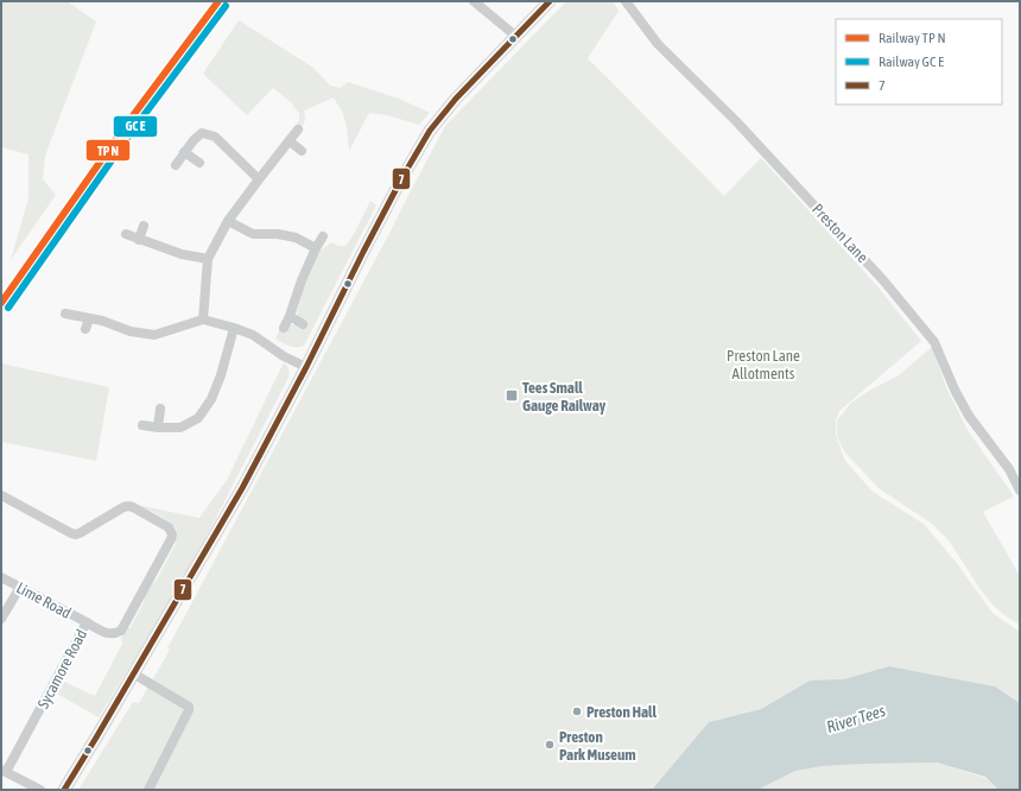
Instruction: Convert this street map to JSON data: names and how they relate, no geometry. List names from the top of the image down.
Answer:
{
  "streets": {
    "street": ["Preston Lane", "Lime Road", "Sycamore Road"]
  },
  "crossings": [
    ["Lime Road", "Sycamore Road"]
  ],
  "water": ["River Tees"],
  "parks": ["Preston Lane Allotments"],
  "places": {
    "transit": ["Tees Small Gauge Railway"],
    "other": ["Preston Hall", "Preston Park Museum"]
  },
  "lines": ["transit line 7"],
  "legend": ["Railway TP N", "Railway GC E", "7"]
}
